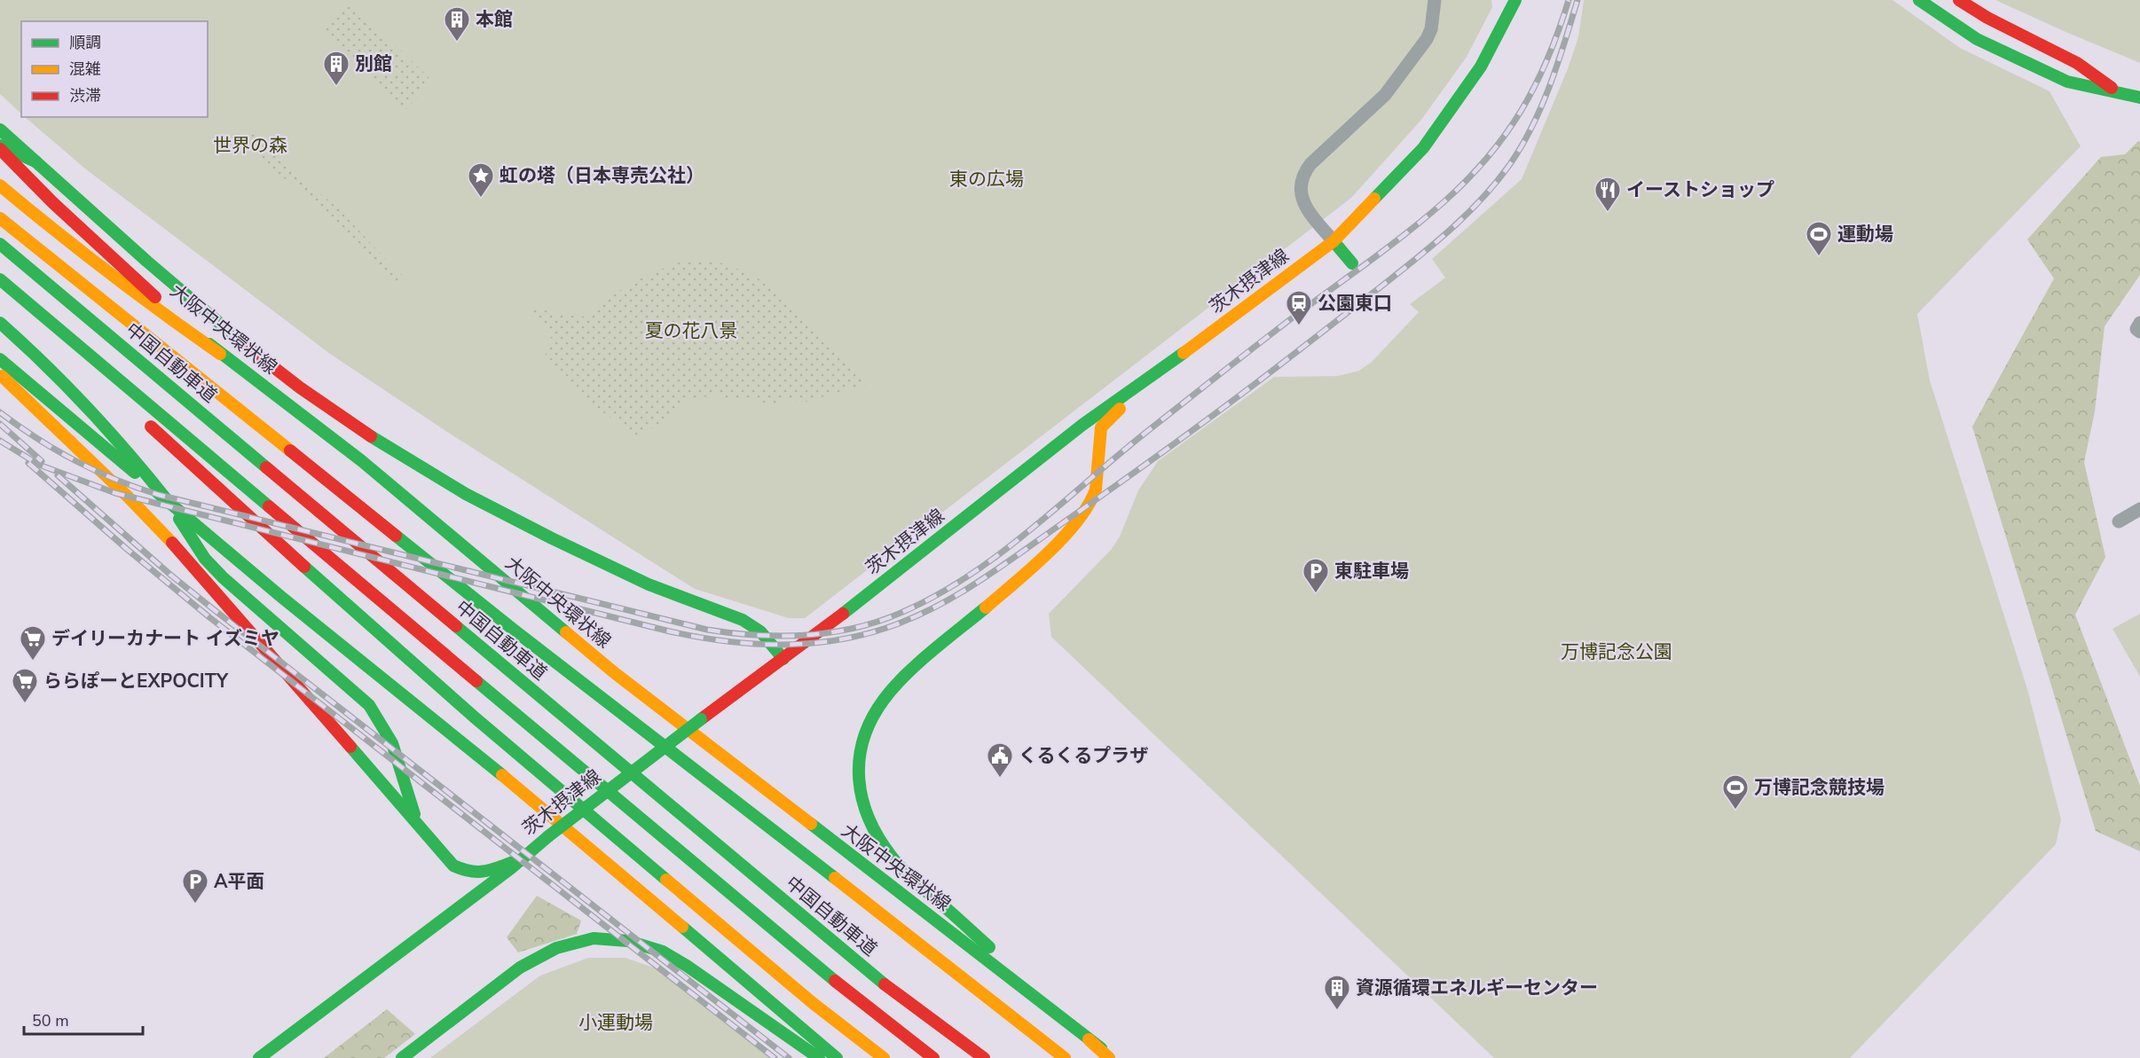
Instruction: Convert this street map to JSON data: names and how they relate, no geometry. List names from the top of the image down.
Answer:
{
  "streets": {
    "main road": ["茨木摂津線", "大阪中央環状線", "中国自動車道"]
  },
  "parks": [
    "世界の森",
    "東の広場",
    "夏の花八景",
    "万博記念公園",
    "小運動場"
  ],
  "places": {
    "building": ["本館", "別館", "資源循環エネルギーセンター"],
    "place": ["虹の塔（日本専売公社）"],
    "restaurant": ["イーストショップ"],
    "sports": ["運動場", "万博記念競技場"],
    "station": ["公園東口"],
    "parking": ["東駐車場", "A平面"],
    "supermarket": ["デイリーカナート イズミヤ", "ららぽーとEXPOCITY"],
    "public building": ["くるくるプラザ"]
  },
  "legend": ["順調", "混雑", "渋滞"],
  "scale_bar": "50 m"
}
